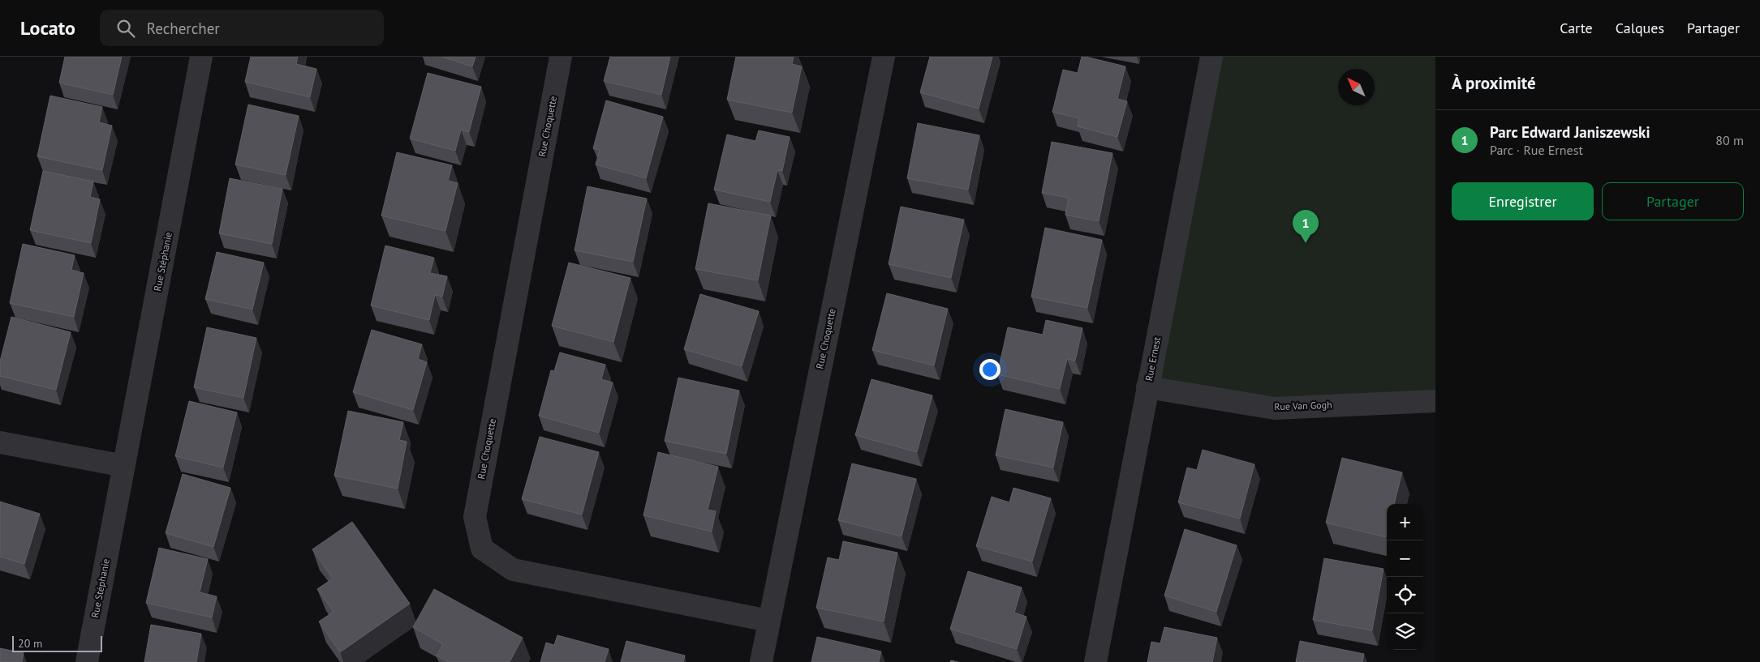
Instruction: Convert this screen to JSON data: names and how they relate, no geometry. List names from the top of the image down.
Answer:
{
  "streets": {
    "street": [
      "Rue Choquette",
      "Rue Stéphanie",
      "Rue Ernest",
      "Rue Van Gogh"
    ]
  },
  "crossings": [
    ["Rue Ernest", "Rue Van Gogh"]
  ],
  "scale_bar": "20 m",
  "north": "top left",
  "page": {
    "header": "Locato",
    "search": "Rechercher",
    "nav": ["Carte", "Calques", "Partager"],
    "heading": "À proximité",
    "list": [
      {
        "mark": "1",
        "name": "Parc Edward Janiszewski",
        "note": "Parc · Rue Ernest",
        "value": "80 m"
      }
    ],
    "buttons": ["Enregistrer", "Partager"],
    "pins": "1",
    "map_buttons": ["+", "−"],
    "scale": "20 m"
  }
}
